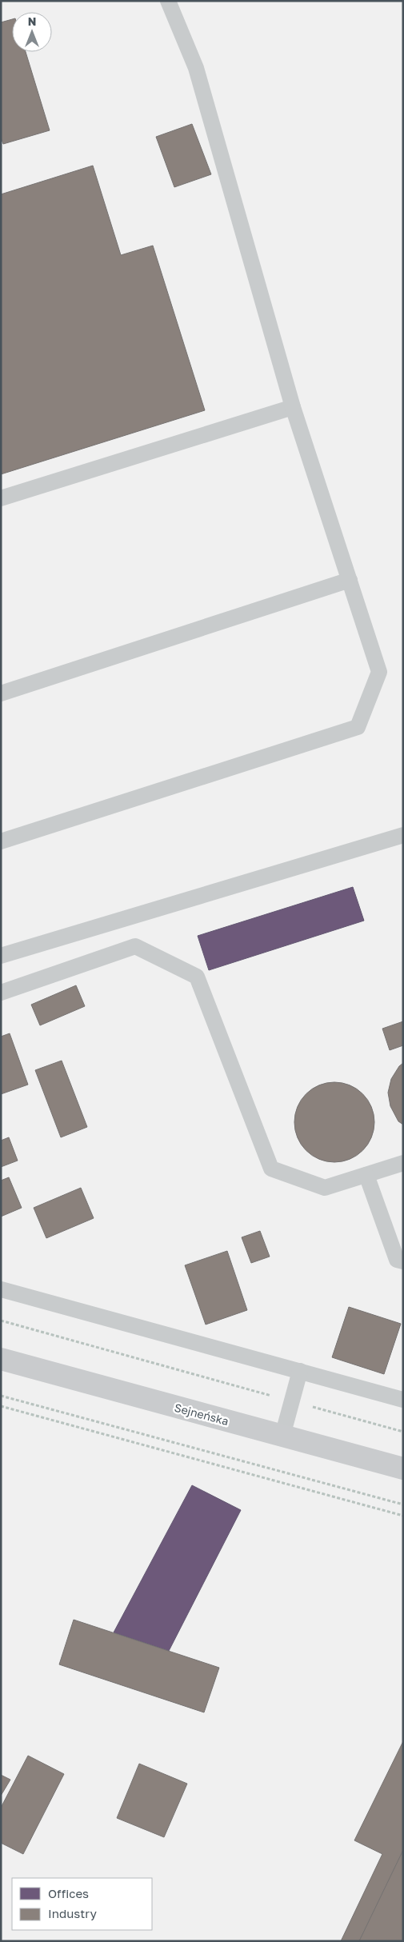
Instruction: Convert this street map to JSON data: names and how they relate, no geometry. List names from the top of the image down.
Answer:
{
  "streets": {
    "main road": ["Sejneńska"]
  },
  "legend": ["Offices", "Industry"],
  "north": "top"
}
